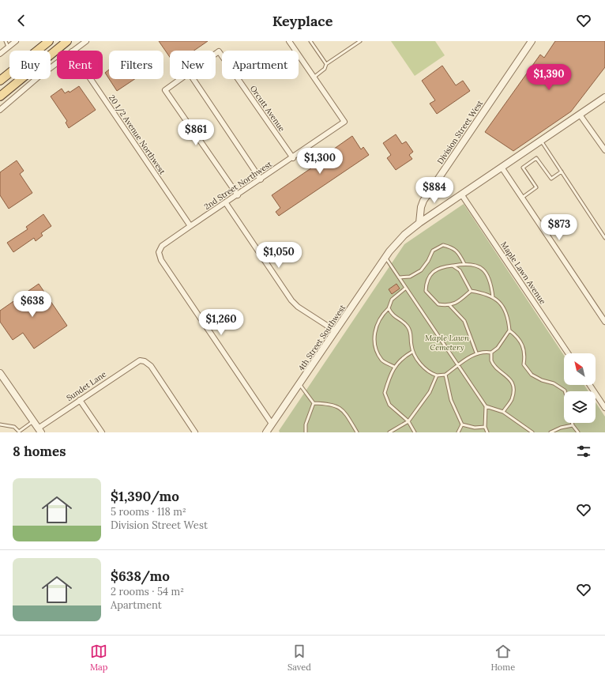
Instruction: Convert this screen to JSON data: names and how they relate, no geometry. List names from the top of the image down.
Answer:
{
  "streets": {
    "street": [
      "Orcutt Avenue",
      "Division Street West",
      "20 1/2 Avenue Northwest",
      "2nd Street Northwest",
      "Maple Lawn Avenue",
      "4th Street Southwest",
      "Sundet Lane"
    ]
  },
  "crossings": [
    ["Orcutt Avenue", "2nd Street Northwest"],
    ["Division Street West", "4th Street Southwest"],
    ["20 1/2 Avenue Northwest", "2nd Street Northwest"],
    ["2nd Street Northwest", "4th Street Southwest"]
  ],
  "parks": ["Maple Lawn Cemetery"],
  "north": "top left",
  "page": {
    "header": "Keyplace",
    "chip": [
      "Buy",
      "Rent",
      "Filters",
      "New",
      "Apartment"
    ],
    "price": [
      "$1,390",
      "$861",
      "$1,300",
      "$884",
      "$873",
      "$1,050",
      "$638",
      "$1,260"
    ],
    "heading": "8 homes",
    "list": [
      {
        "name": "$1,390/mo",
        "note": "5 rooms · 118 m² · Division Street West"
      },
      {
        "name": "$638/mo",
        "note": "2 rooms · 54 m² · Apartment"
      }
    ],
    "tabs": ["Map", "Saved", "Home"]
  }
}
